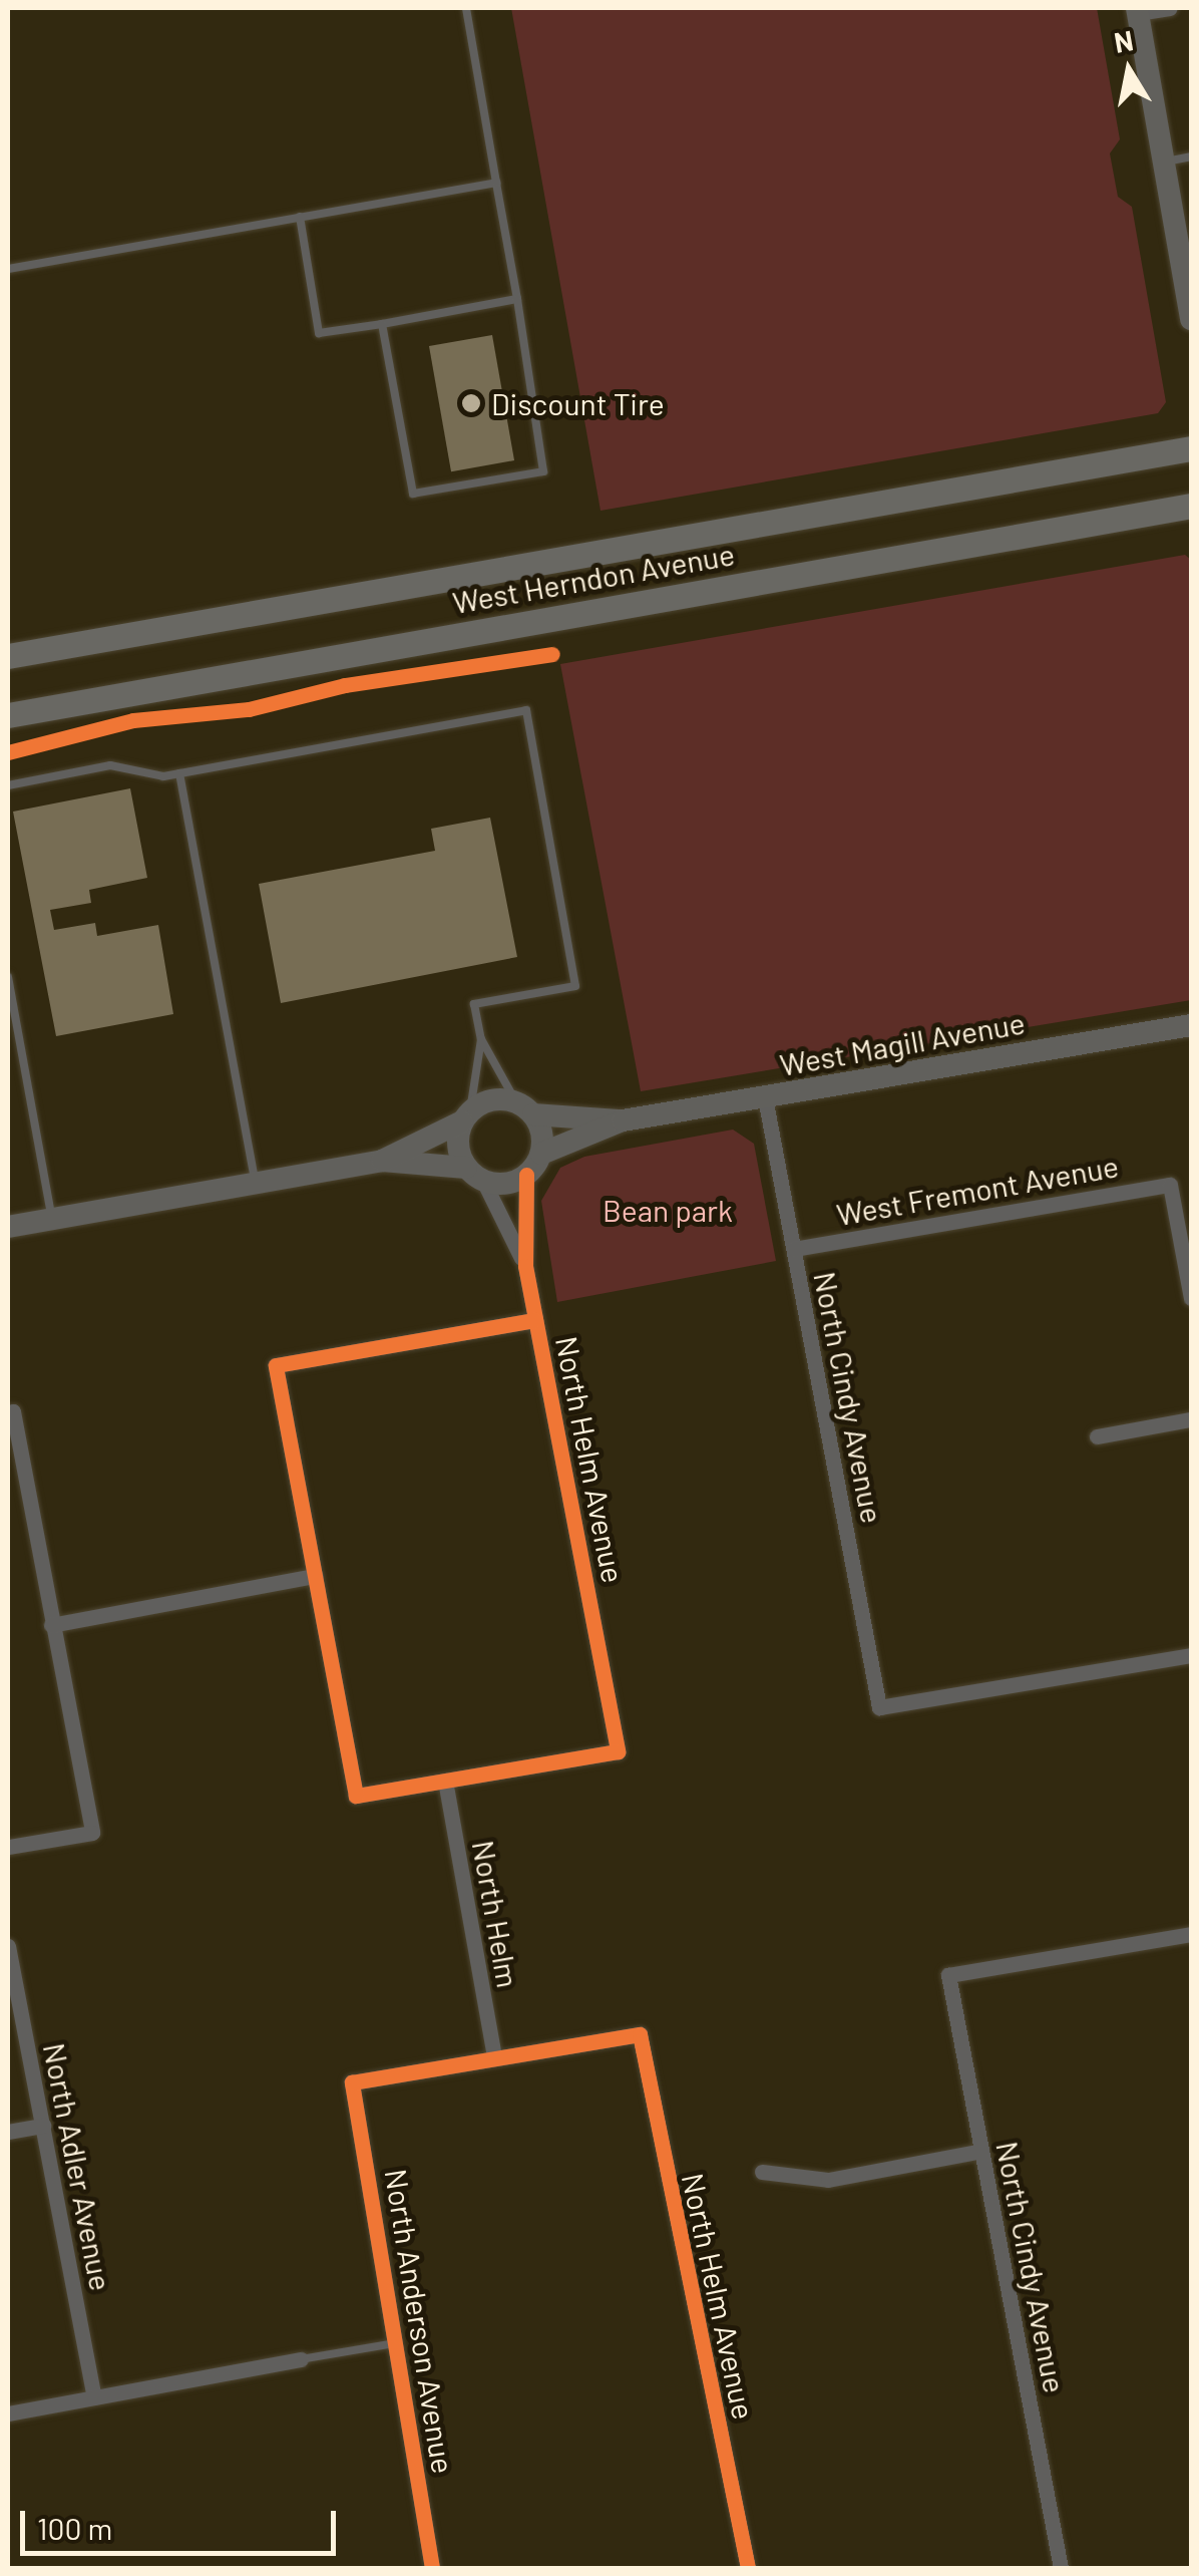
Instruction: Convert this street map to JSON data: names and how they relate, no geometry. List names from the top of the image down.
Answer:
{
  "streets": {
    "main road": ["West Herndon Avenue"],
    "street": [
      "West Magill Avenue",
      "West Fremont Avenue",
      "North Cindy Avenue",
      "North Helm Avenue",
      "North Helm",
      "North Adler Avenue",
      "North Anderson Avenue"
    ]
  },
  "crossings": [
    ["West Magill Avenue", "North Cindy Avenue"],
    ["West Magill Avenue", "North Helm Avenue"],
    ["West Fremont Avenue", "North Cindy Avenue"],
    ["North Helm Avenue", "North Helm"],
    ["North Helm Avenue", "North Anderson Avenue"],
    ["North Helm", "North Anderson Avenue"]
  ],
  "parks": ["Bean park"],
  "places": ["Discount Tire"],
  "scale_bar": "100 m",
  "north": "top"
}
